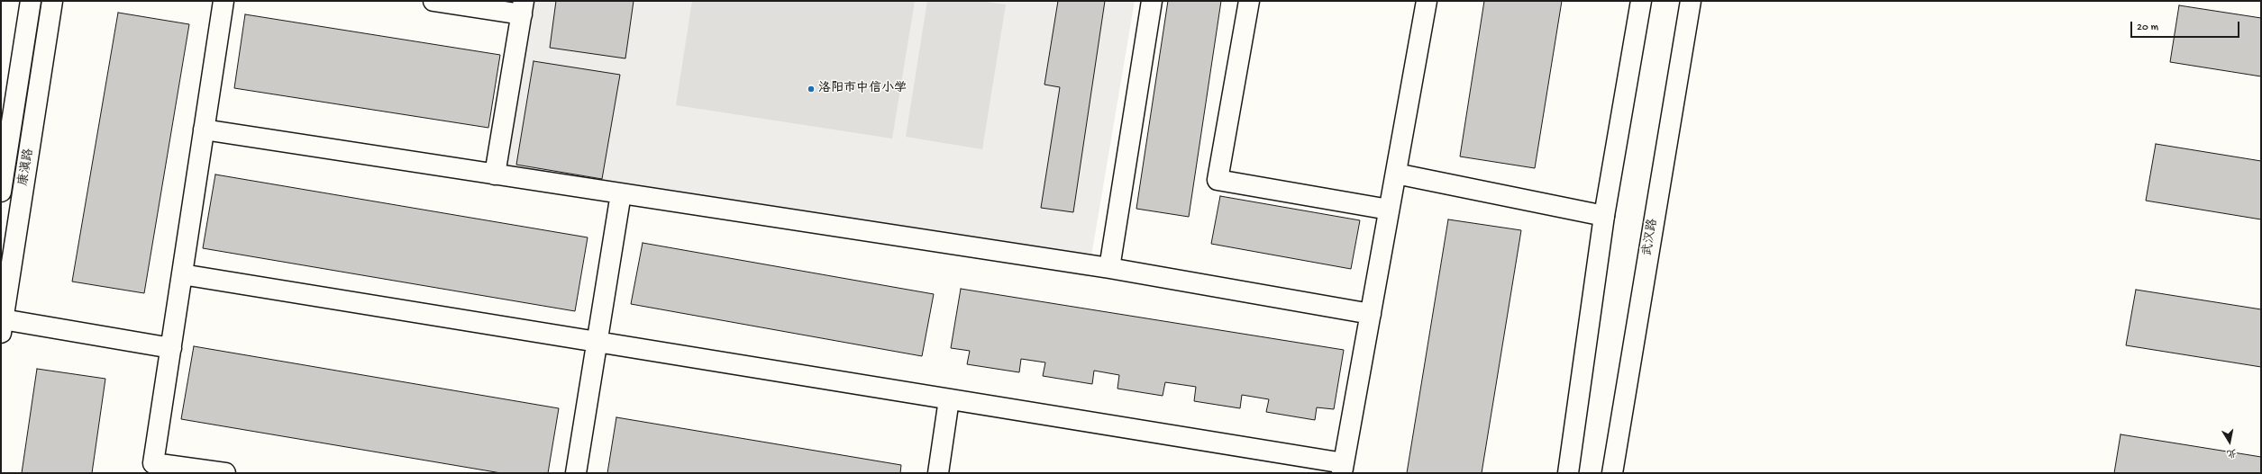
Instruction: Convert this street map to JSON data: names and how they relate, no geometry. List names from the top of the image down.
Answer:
{
  "streets": {
    "main road": ["康滇路", "武汉路"]
  },
  "places": ["洛阳市中信小学"],
  "scale_bar": "20 m",
  "north": "bottom"
}
